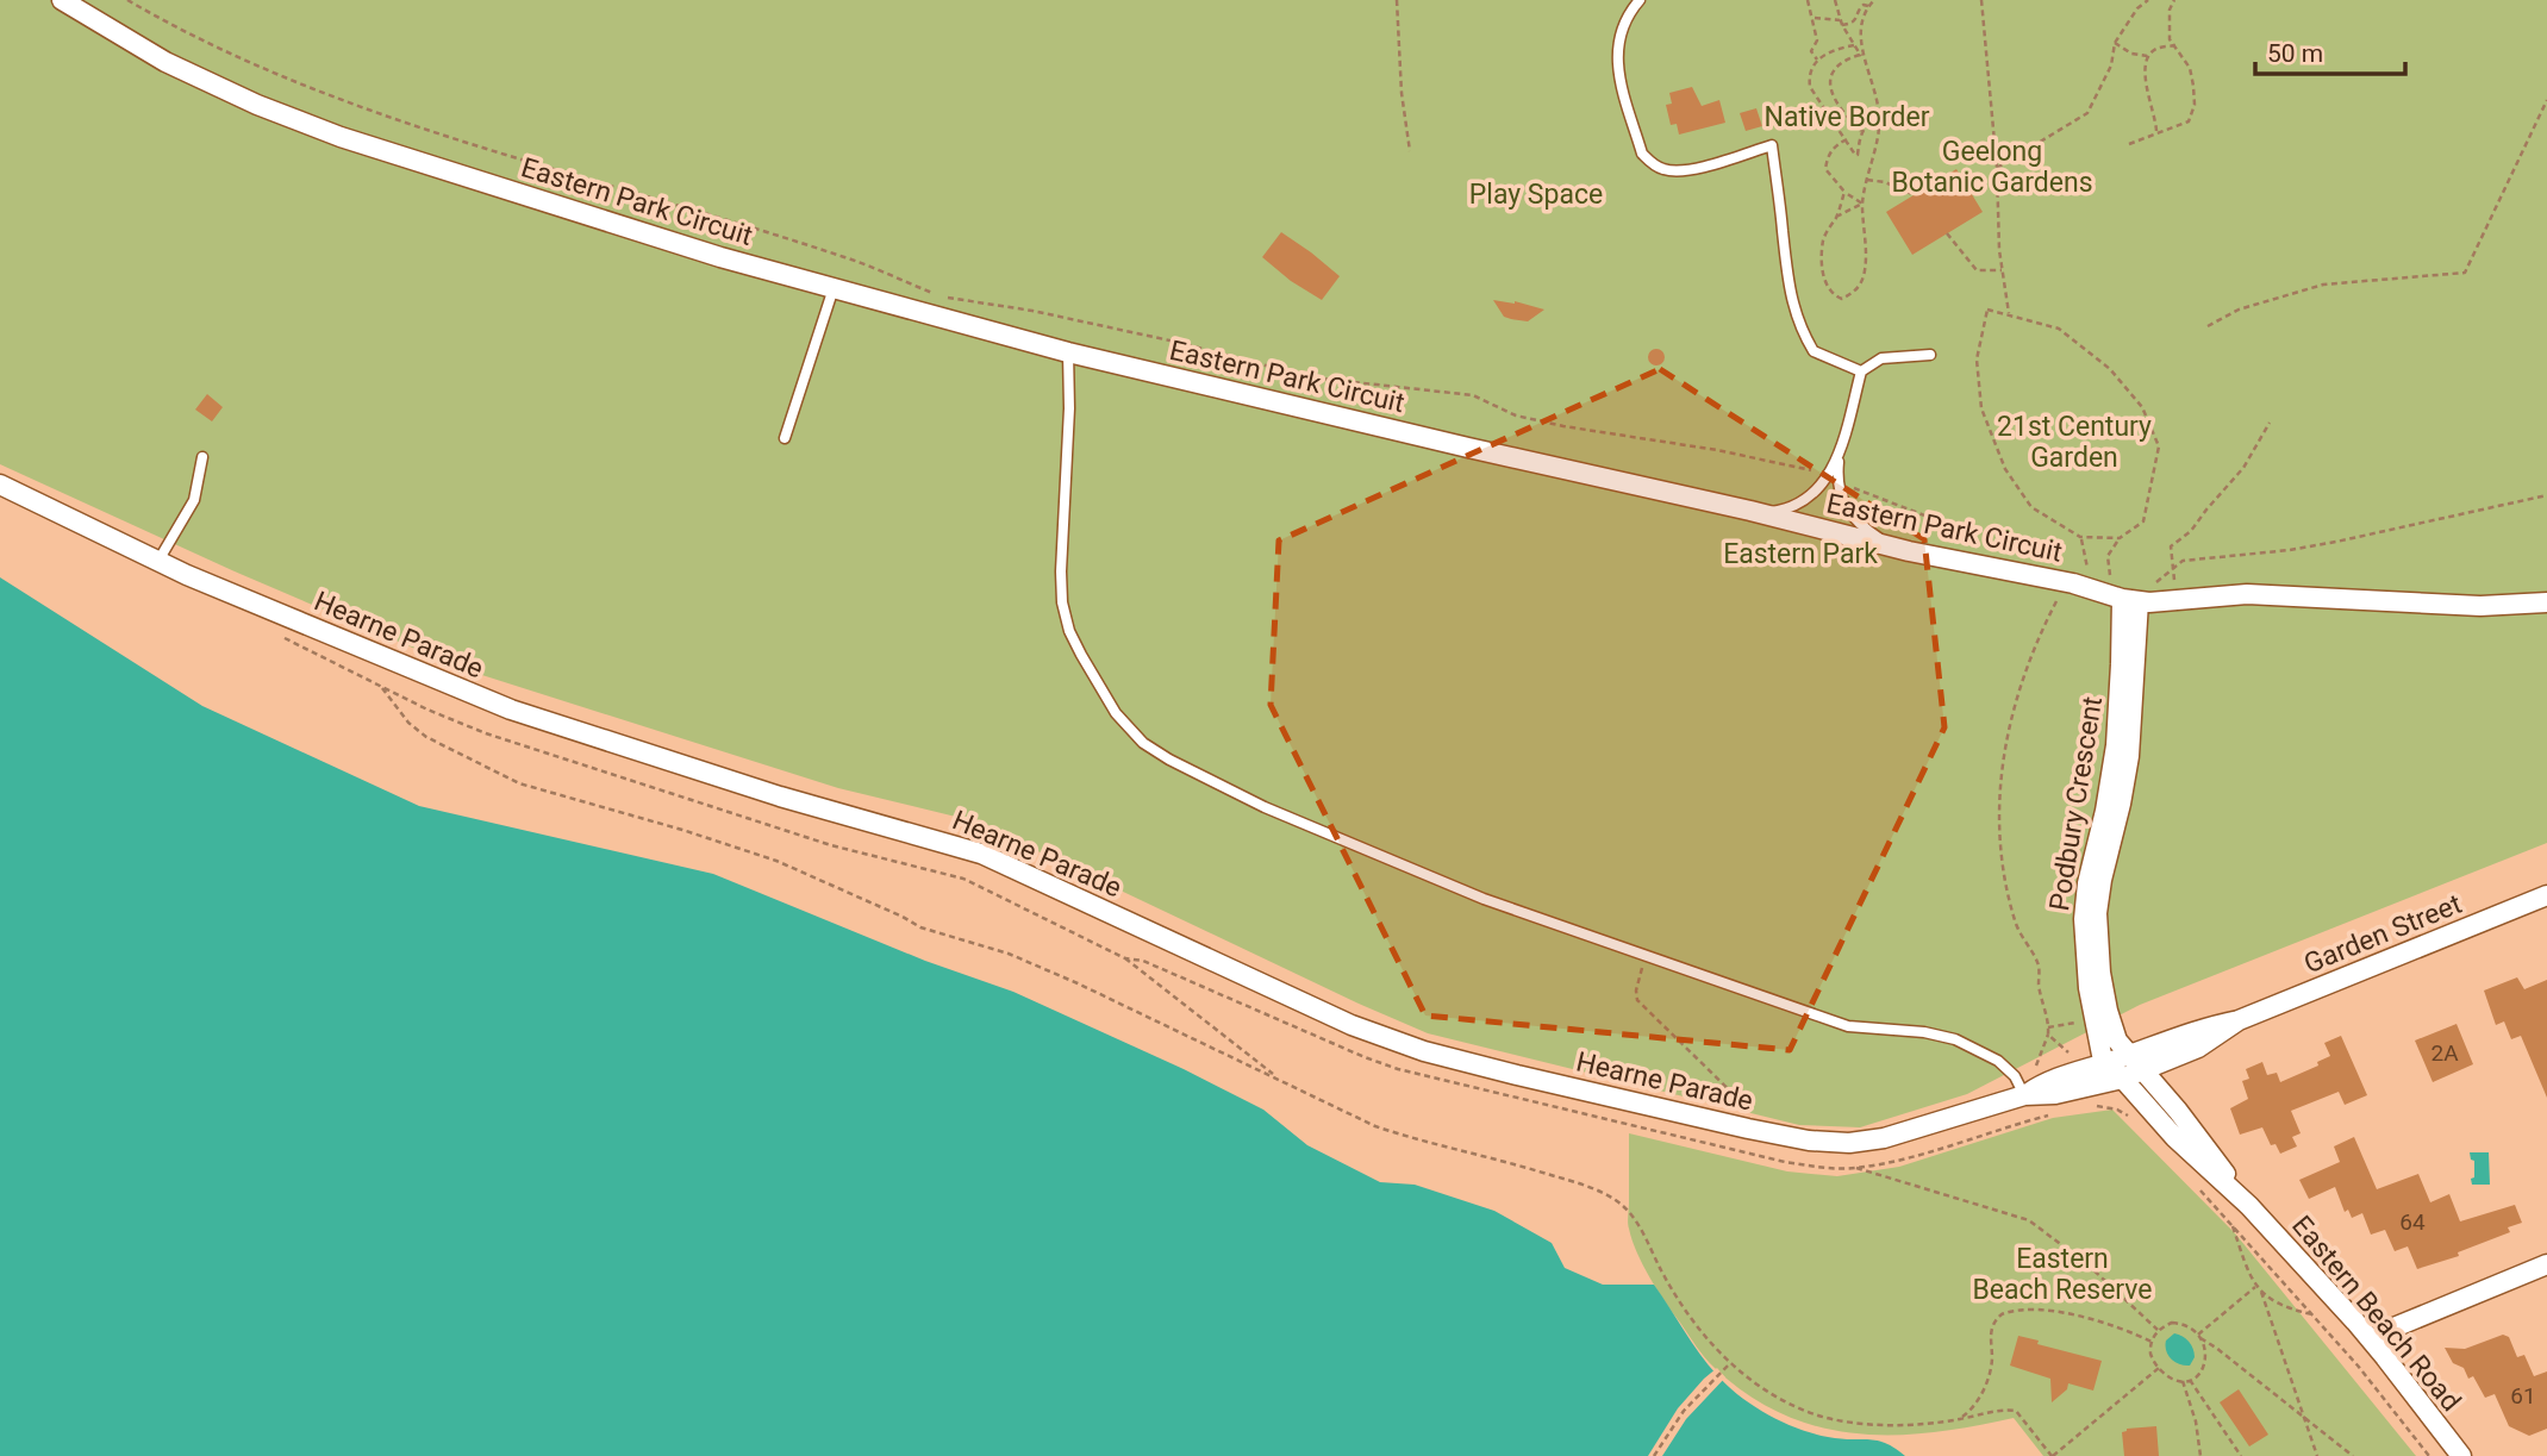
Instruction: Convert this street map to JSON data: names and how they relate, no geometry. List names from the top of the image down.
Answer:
{
  "streets": {
    "street": [
      "Eastern Park Circuit",
      "Hearne Parade",
      "Podbury Crescent",
      "Garden Street",
      "Eastern Beach Road"
    ]
  },
  "crossings": [
    ["Eastern Park Circuit", "Podbury Crescent"],
    ["Hearne Parade", "Podbury Crescent"],
    ["Hearne Parade", "Garden Street"],
    ["Hearne Parade", "Eastern Beach Road"],
    ["Podbury Crescent", "Garden Street"],
    ["Podbury Crescent", "Eastern Beach Road"],
    ["Garden Street", "Eastern Beach Road"]
  ],
  "parks": [
    "Native Border",
    "Geelong Botanic Gardens",
    "Play Space",
    "21st Century Garden",
    "Eastern Park",
    "Eastern Beach Reserve"
  ],
  "house_numbers": ["2A", "64", "61"],
  "scale_bar": "50 m"
}
